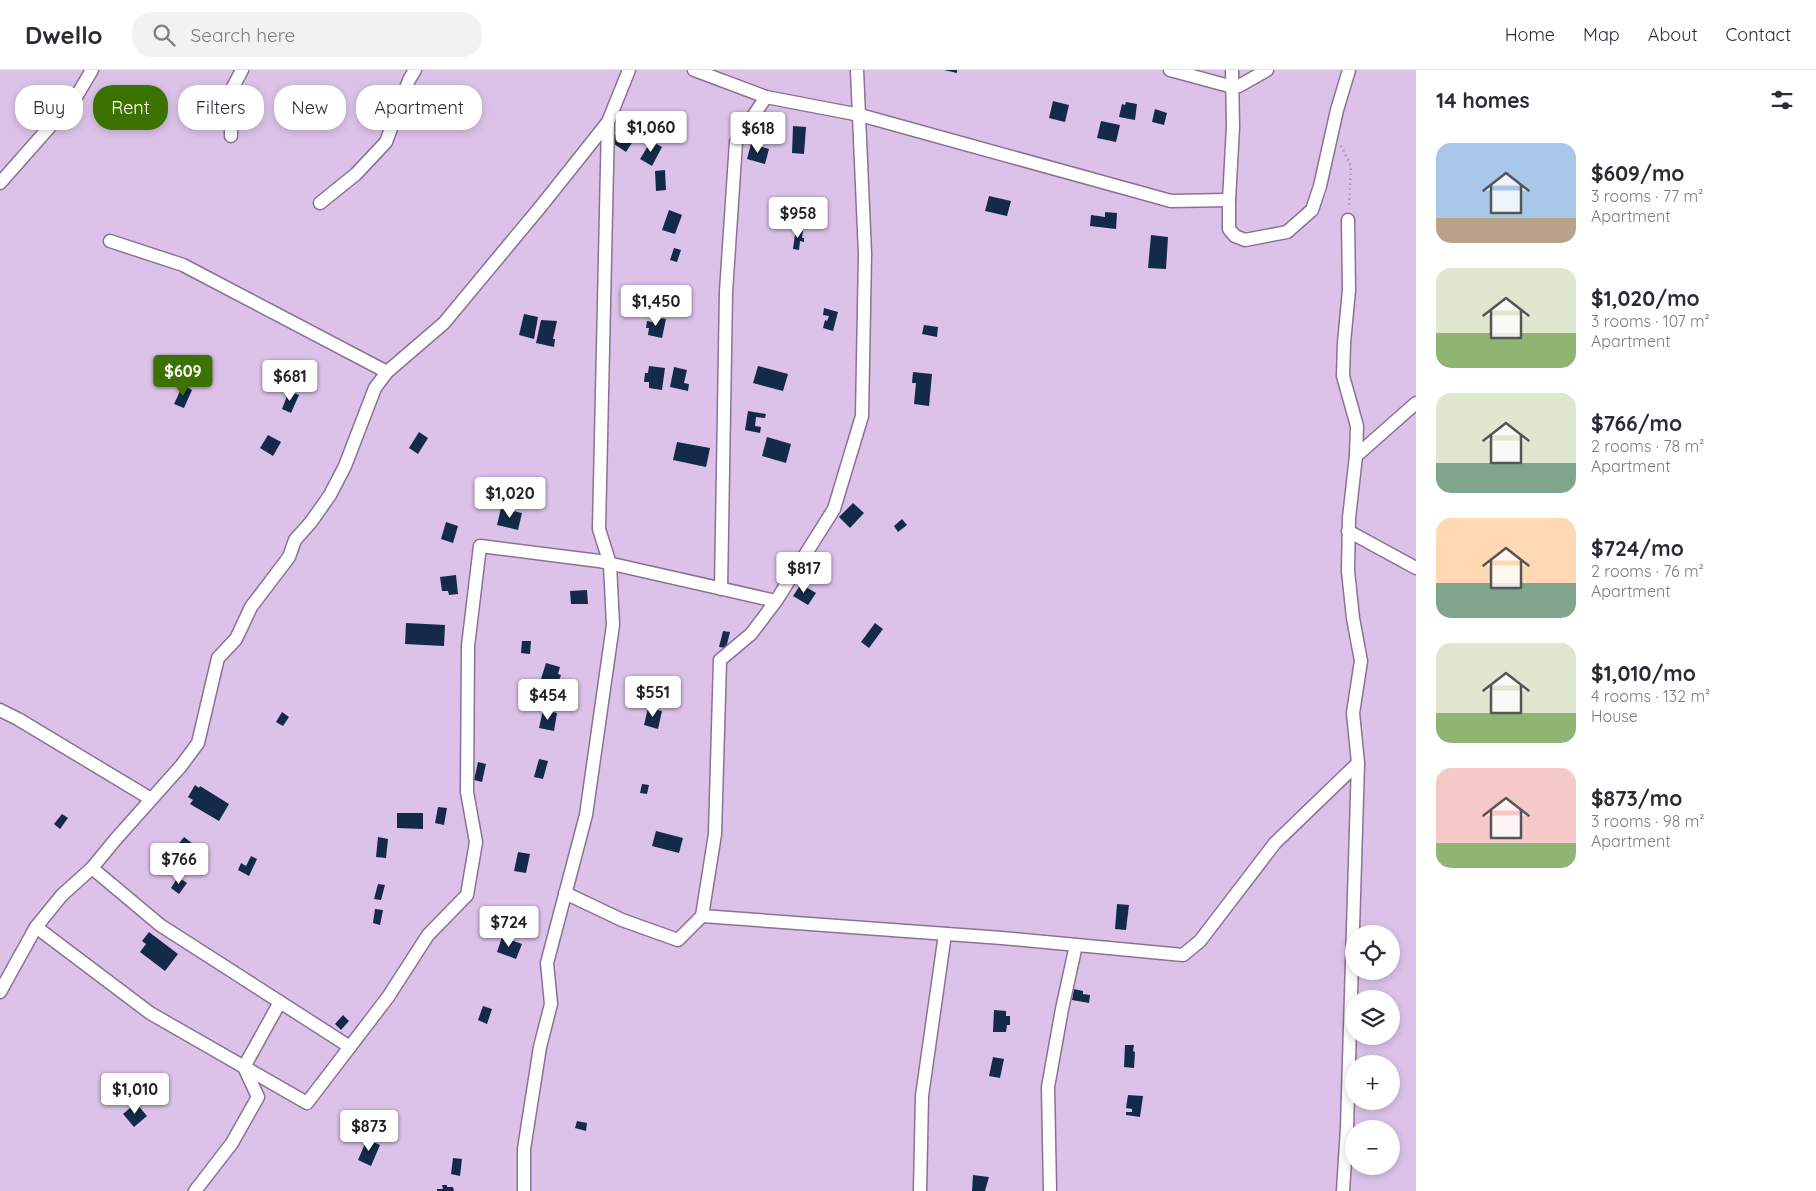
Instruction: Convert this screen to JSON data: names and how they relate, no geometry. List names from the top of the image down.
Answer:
{
  "page": {
    "header": "Dwello",
    "search": "Search here",
    "nav": [
      "Home",
      "Map",
      "About",
      "Contact"
    ],
    "heading": "14 homes",
    "chip": [
      "Buy",
      "Rent",
      "Filters",
      "New",
      "Apartment"
    ],
    "price": [
      "$1,060",
      "$618",
      "$958",
      "$1,450",
      "$609",
      "$681",
      "$1,020",
      "$817",
      "$551",
      "$454",
      "$766",
      "$724",
      "$1,010",
      "$873"
    ],
    "list": [
      {
        "name": "$609/mo",
        "note": "3 rooms · 77 m² · Apartment"
      },
      {
        "name": "$1,020/mo",
        "note": "3 rooms · 107 m² · Apartment"
      },
      {
        "name": "$766/mo",
        "note": "2 rooms · 78 m² · Apartment"
      },
      {
        "name": "$724/mo",
        "note": "2 rooms · 76 m² · Apartment"
      },
      {
        "name": "$1,010/mo",
        "note": "4 rooms · 132 m² · House"
      },
      {
        "name": "$873/mo",
        "note": "3 rooms · 98 m² · Apartment"
      }
    ],
    "map_buttons": ["+", "−"]
  }
}
